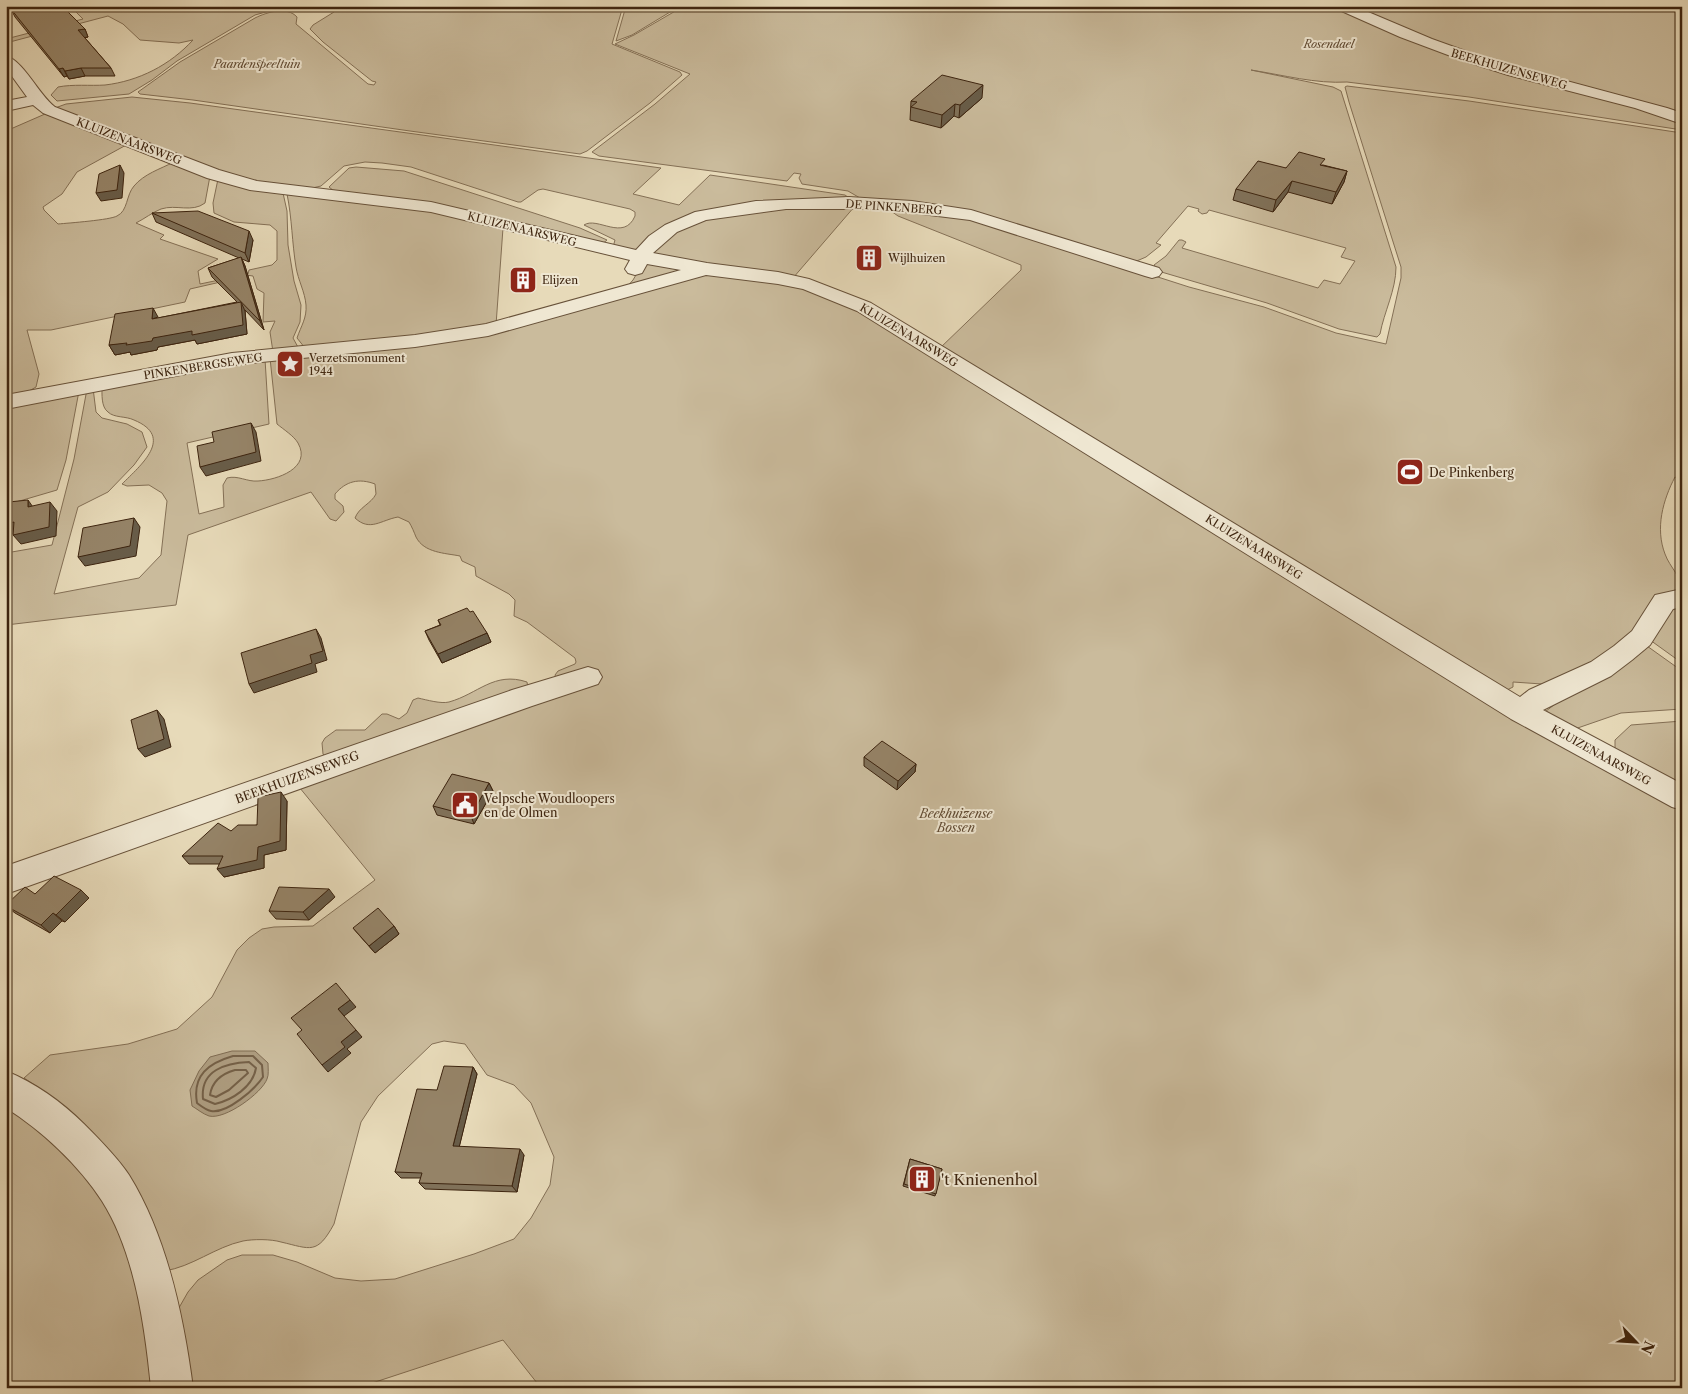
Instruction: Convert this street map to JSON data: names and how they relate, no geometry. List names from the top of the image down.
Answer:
{
  "streets": {
    "street": [
      "BEEKHUIZENSEWEG",
      "KLUIZENAARSWEG",
      "DE PINKENBERG",
      "PINKENBERGSEWEG"
    ]
  },
  "crossings": [
    ["KLUIZENAARSWEG", "DE PINKENBERG"],
    ["KLUIZENAARSWEG", "PINKENBERGSEWEG"],
    ["DE PINKENBERG", "PINKENBERGSEWEG"]
  ],
  "parks": ["Rosendael", "Paardenspeeltuin", "Beekhuizense Bossen"],
  "places": {
    "building": ["Wijlhuizen", "Elijzen", "'t Knienenhol"],
    "place": ["Verzetsmonument 1944"],
    "sports": ["De Pinkenberg"],
    "public building": ["Velpsche Woudloopers en de Olmen"]
  },
  "north": "bottom right"
}
